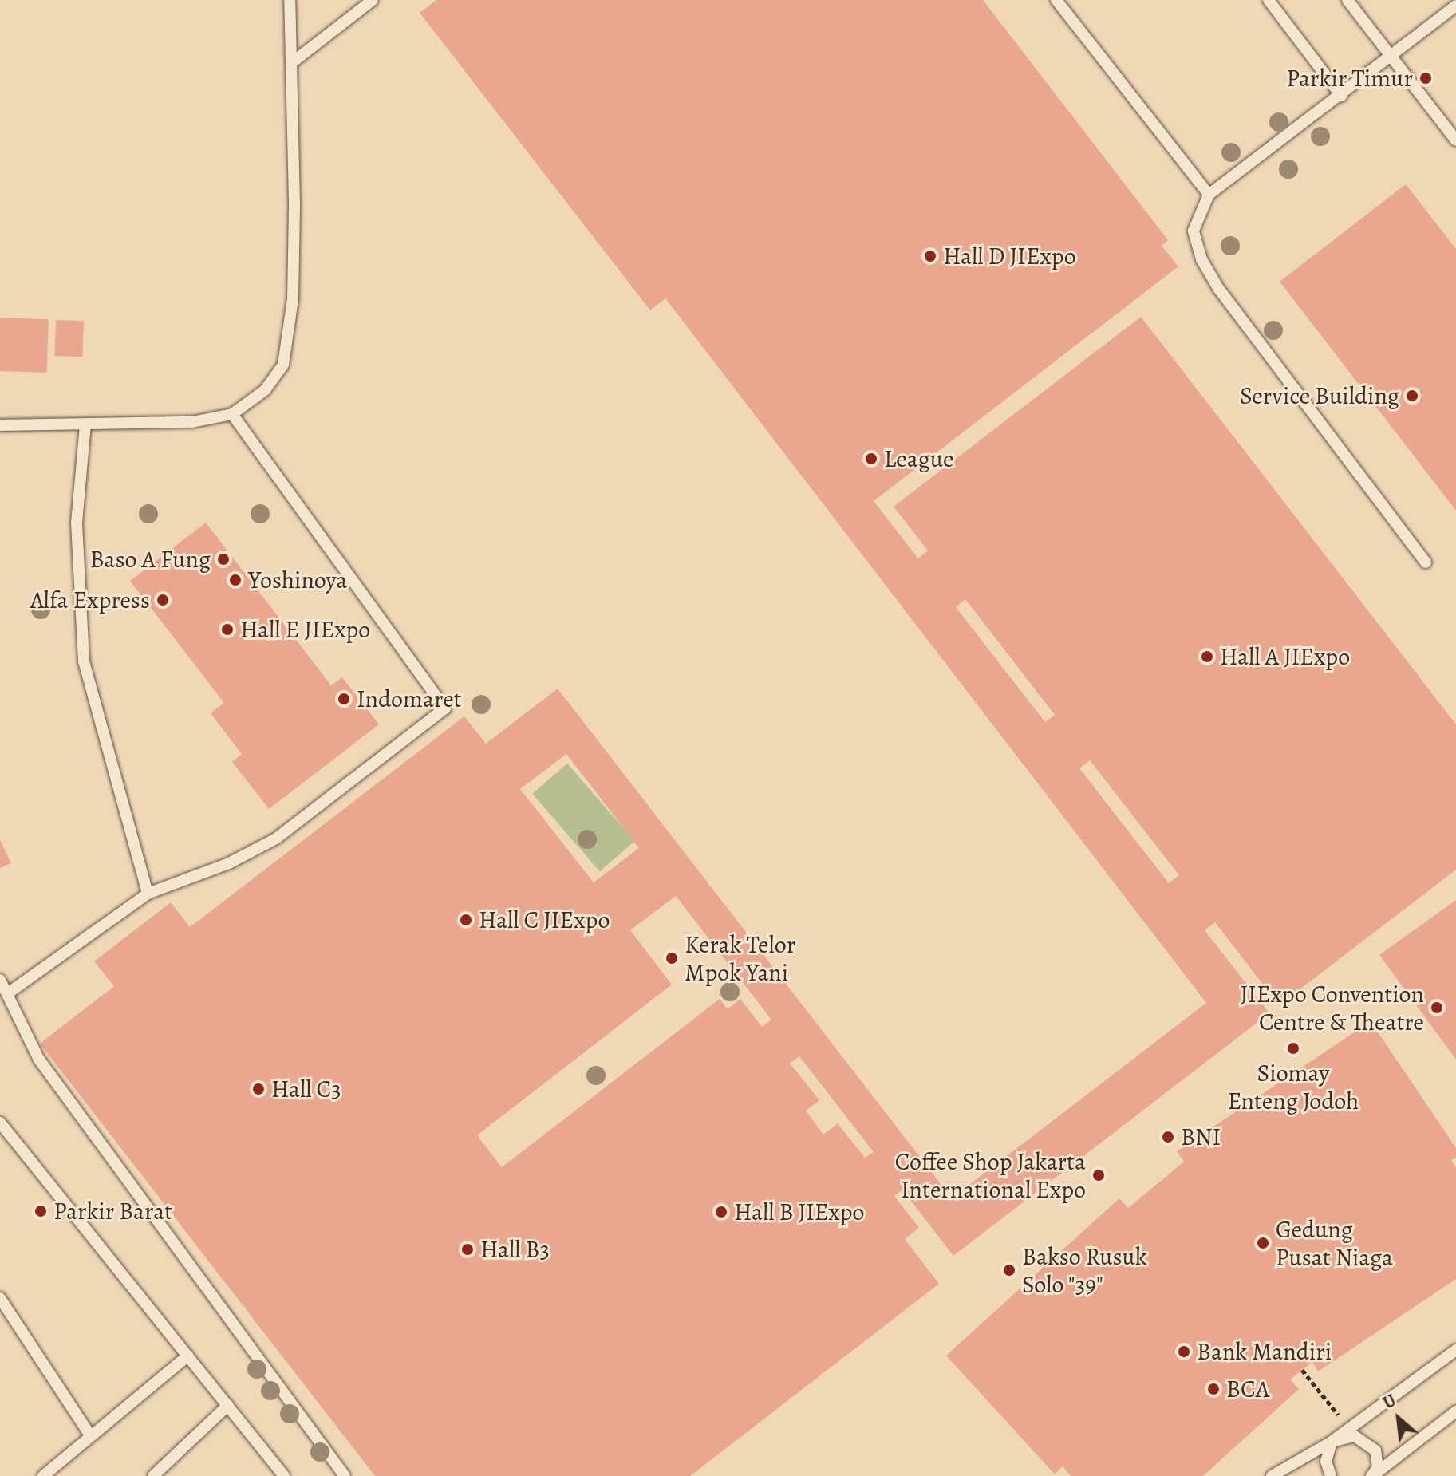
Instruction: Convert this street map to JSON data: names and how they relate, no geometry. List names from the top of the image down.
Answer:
{
  "places": [
    "Parkir Timur",
    "Hall D JIExpo",
    "Service Building",
    "League",
    "Baso A Fung",
    "Yoshinoya",
    "Alfa Express",
    "Hall E JIExpo",
    "Hall A JIExpo",
    "Indomaret",
    "Hall C JIExpo",
    "Kerak Telor Mpok Yani",
    "JIExpo Convention Centre & Theatre",
    "Siomay Enteng Jodoh",
    "Hall C3",
    "BNI",
    "Coffee Shop Jakarta International Expo",
    "Parkir Barat",
    "Hall B JIExpo",
    "Gedung Pusat Niaga",
    "Hall B3",
    "Bakso Rusuk Solo \"39\"",
    "Bank Mandiri",
    "BCA"
  ],
  "north": "top left"
}
